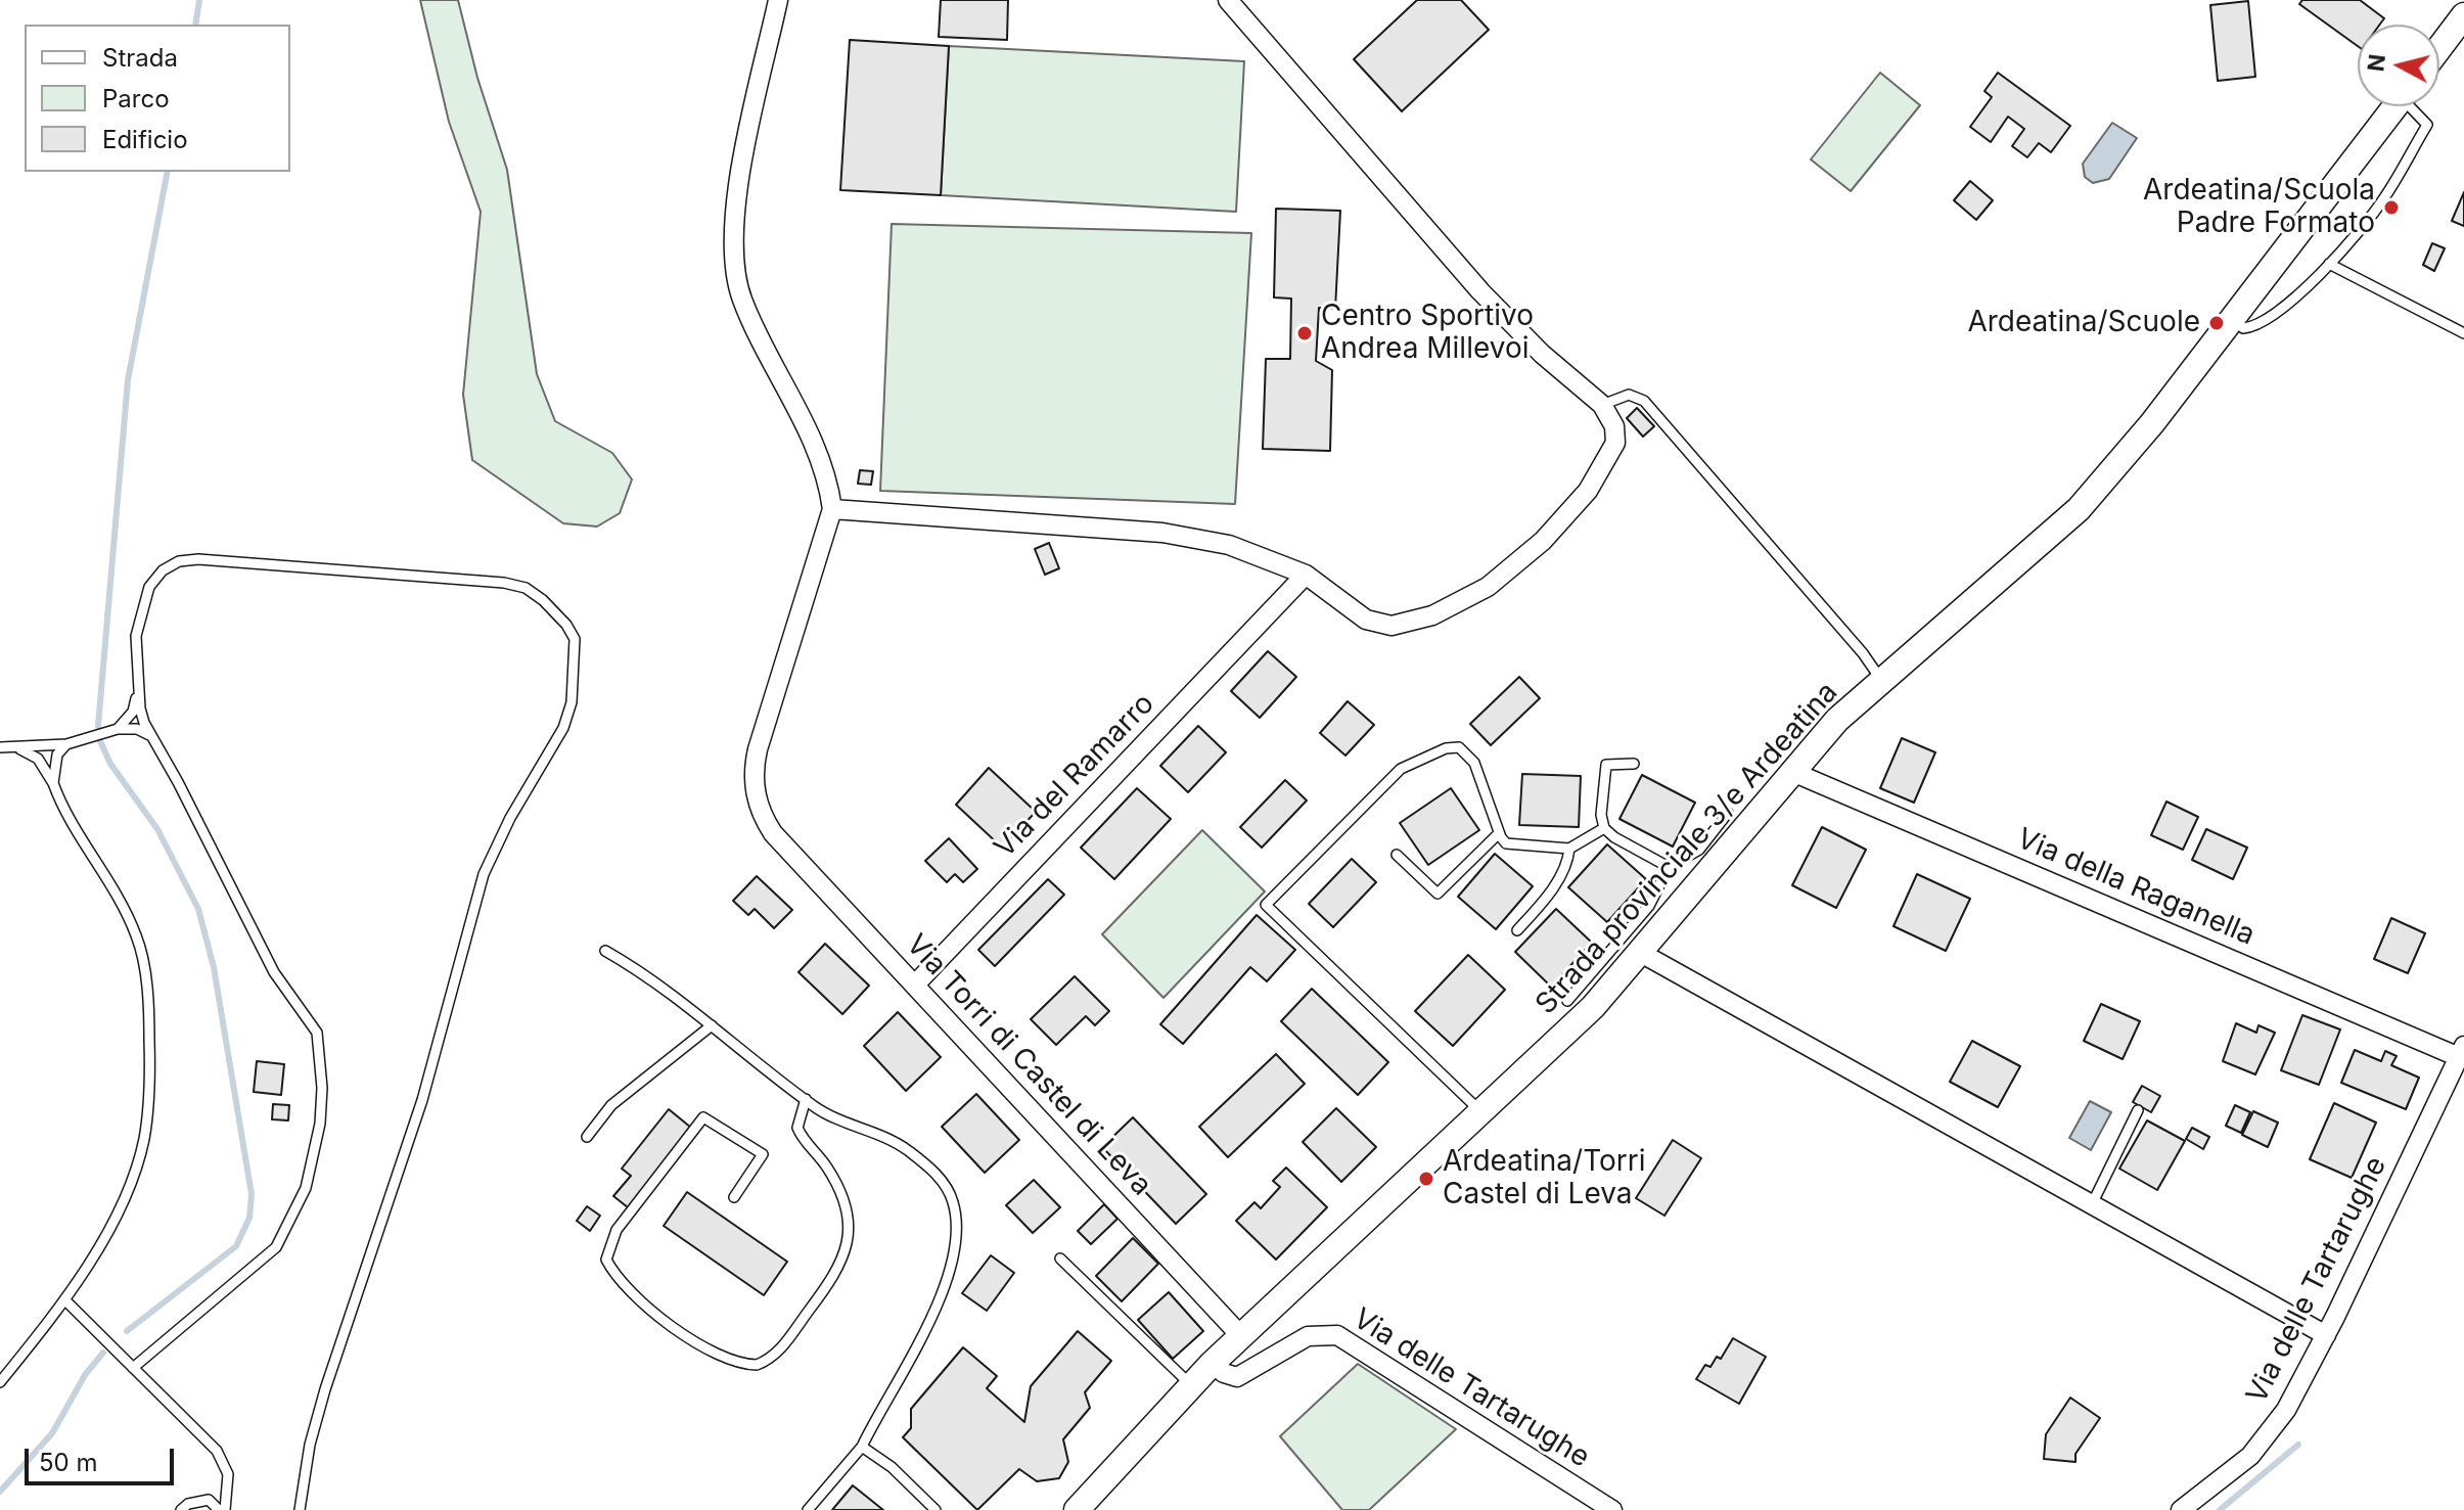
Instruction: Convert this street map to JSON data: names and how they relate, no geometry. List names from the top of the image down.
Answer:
{
  "streets": {
    "main road": ["Strada provinciale 3/e Ardeatina"],
    "street": [
      "Via del Ramarro",
      "Via della Raganella",
      "Via Torri di Castel di Leva",
      "Via delle Tartarughe"
    ]
  },
  "crossings": [
    ["Via del Ramarro", "Via Torri di Castel di Leva"],
    ["Strada provinciale 3/e Ardeatina", "Via della Raganella"],
    ["Strada provinciale 3/e Ardeatina", "Via Torri di Castel di Leva"],
    ["Strada provinciale 3/e Ardeatina", "Via delle Tartarughe"],
    ["Via della Raganella", "Via delle Tartarughe"]
  ],
  "places": [
    "Ardeatina/Scuola Padre Formato",
    "Ardeatina/Scuole",
    "Centro Sportivo Andrea Millevoi",
    "Ardeatina/Torri Castel di Leva"
  ],
  "legend": ["Strada", "Parco", "Edificio"],
  "scale_bar": "50 m",
  "north": "left"
}
